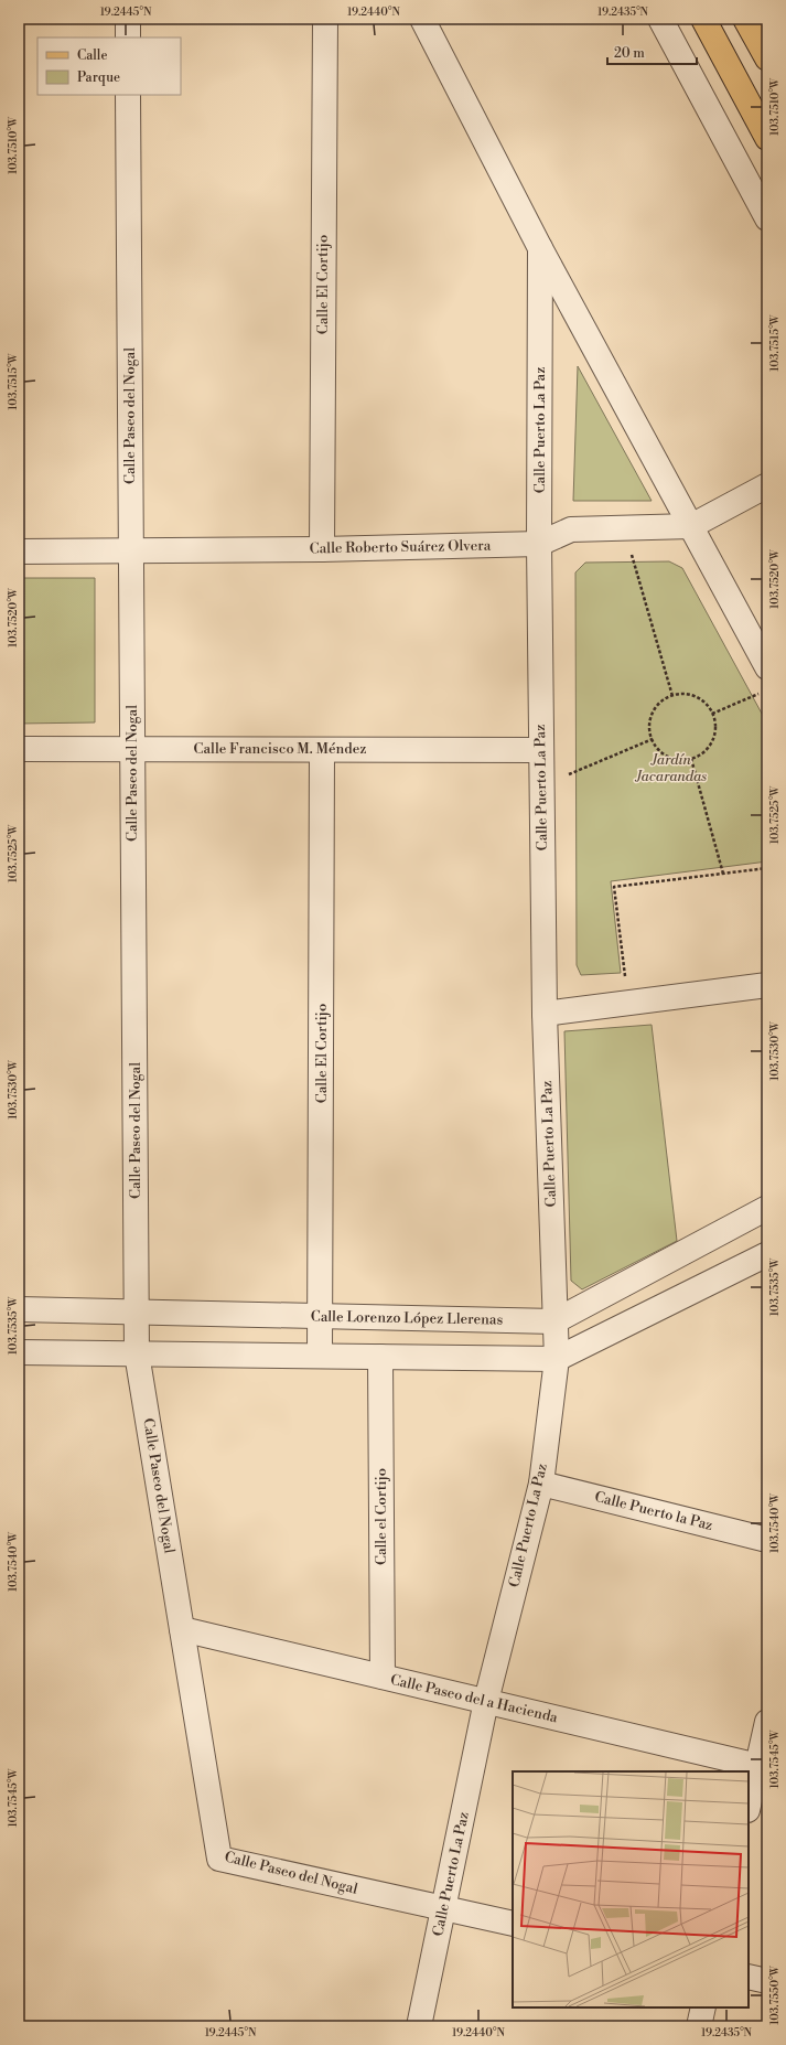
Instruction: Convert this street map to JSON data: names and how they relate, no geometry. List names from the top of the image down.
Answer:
{
  "streets": {
    "street": [
      "Calle El Cortijo",
      "Calle Paseo del Nogal",
      "Calle Puerto La Paz",
      "Calle Roberto Suárez Olvera",
      "Calle Francisco M. Méndez",
      "Calle Lorenzo López Llerenas",
      "Calle Puerto la Paz",
      "Calle el Cortijo",
      "Calle Paseo del a Hacienda"
    ]
  },
  "crossings": [
    ["Calle El Cortijo", "Calle Roberto Suárez Olvera"],
    ["Calle El Cortijo", "Calle Francisco M. Méndez"],
    ["Calle El Cortijo", "Calle Lorenzo López Llerenas"],
    ["Calle Paseo del Nogal", "Calle Puerto La Paz"],
    ["Calle Paseo del Nogal", "Calle Roberto Suárez Olvera"],
    ["Calle Paseo del Nogal", "Calle Francisco M. Méndez"],
    ["Calle Paseo del Nogal", "Calle Lorenzo López Llerenas"],
    ["Calle Paseo del Nogal", "Calle Paseo del a Hacienda"],
    ["Calle Puerto La Paz", "Calle Roberto Suárez Olvera"],
    ["Calle Puerto La Paz", "Calle Francisco M. Méndez"],
    ["Calle Puerto La Paz", "Calle Lorenzo López Llerenas"],
    ["Calle Puerto La Paz", "Calle Puerto la Paz"],
    ["Calle Puerto La Paz", "Calle Paseo del a Hacienda"],
    ["Calle el Cortijo", "Calle Paseo del a Hacienda"]
  ],
  "parks": ["Jardín Jacarandas"],
  "legend": ["Calle", "Parque"],
  "scale_bar": "20 m",
  "coordinates": [
    "19.2445°N",
    "19.2440°N",
    "19.2435°N",
    "103.7510°W",
    "103.7515°W",
    "103.7520°W",
    "103.7525°W",
    "103.7530°W",
    "103.7535°W",
    "103.7540°W",
    "103.7545°W",
    "103.7550°W"
  ]
}
